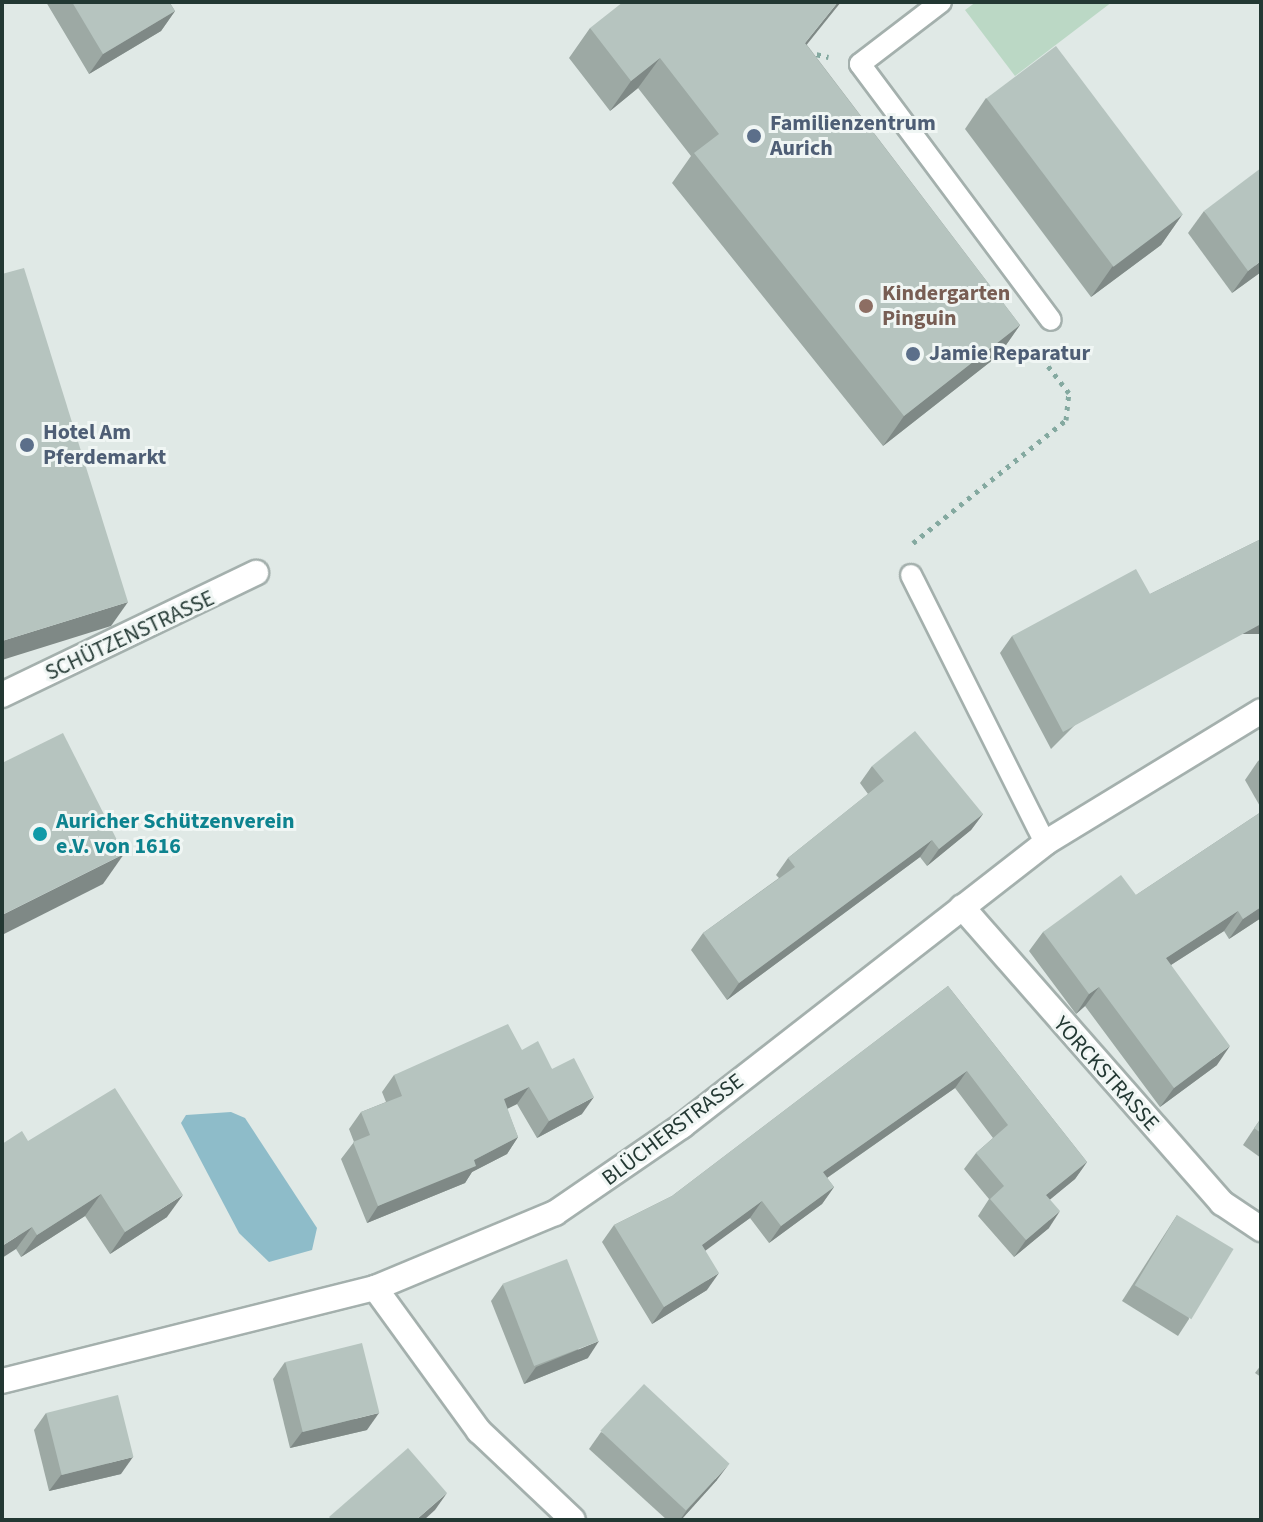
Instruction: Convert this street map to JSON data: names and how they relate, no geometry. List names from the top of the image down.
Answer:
{
  "streets": {
    "street": ["SCHÜTZENSTRASSE", "YORCKSTRASSE", "BLÜCHERSTRASSE"]
  },
  "crossings": [
    ["YORCKSTRASSE", "BLÜCHERSTRASSE"]
  ],
  "places": [
    "Familienzentrum Aurich",
    "Kindergarten Pinguin",
    "Jamie Reparatur",
    "Hotel Am Pferdemarkt",
    "Auricher Schützenverein e.V. von 1616"
  ]
}
